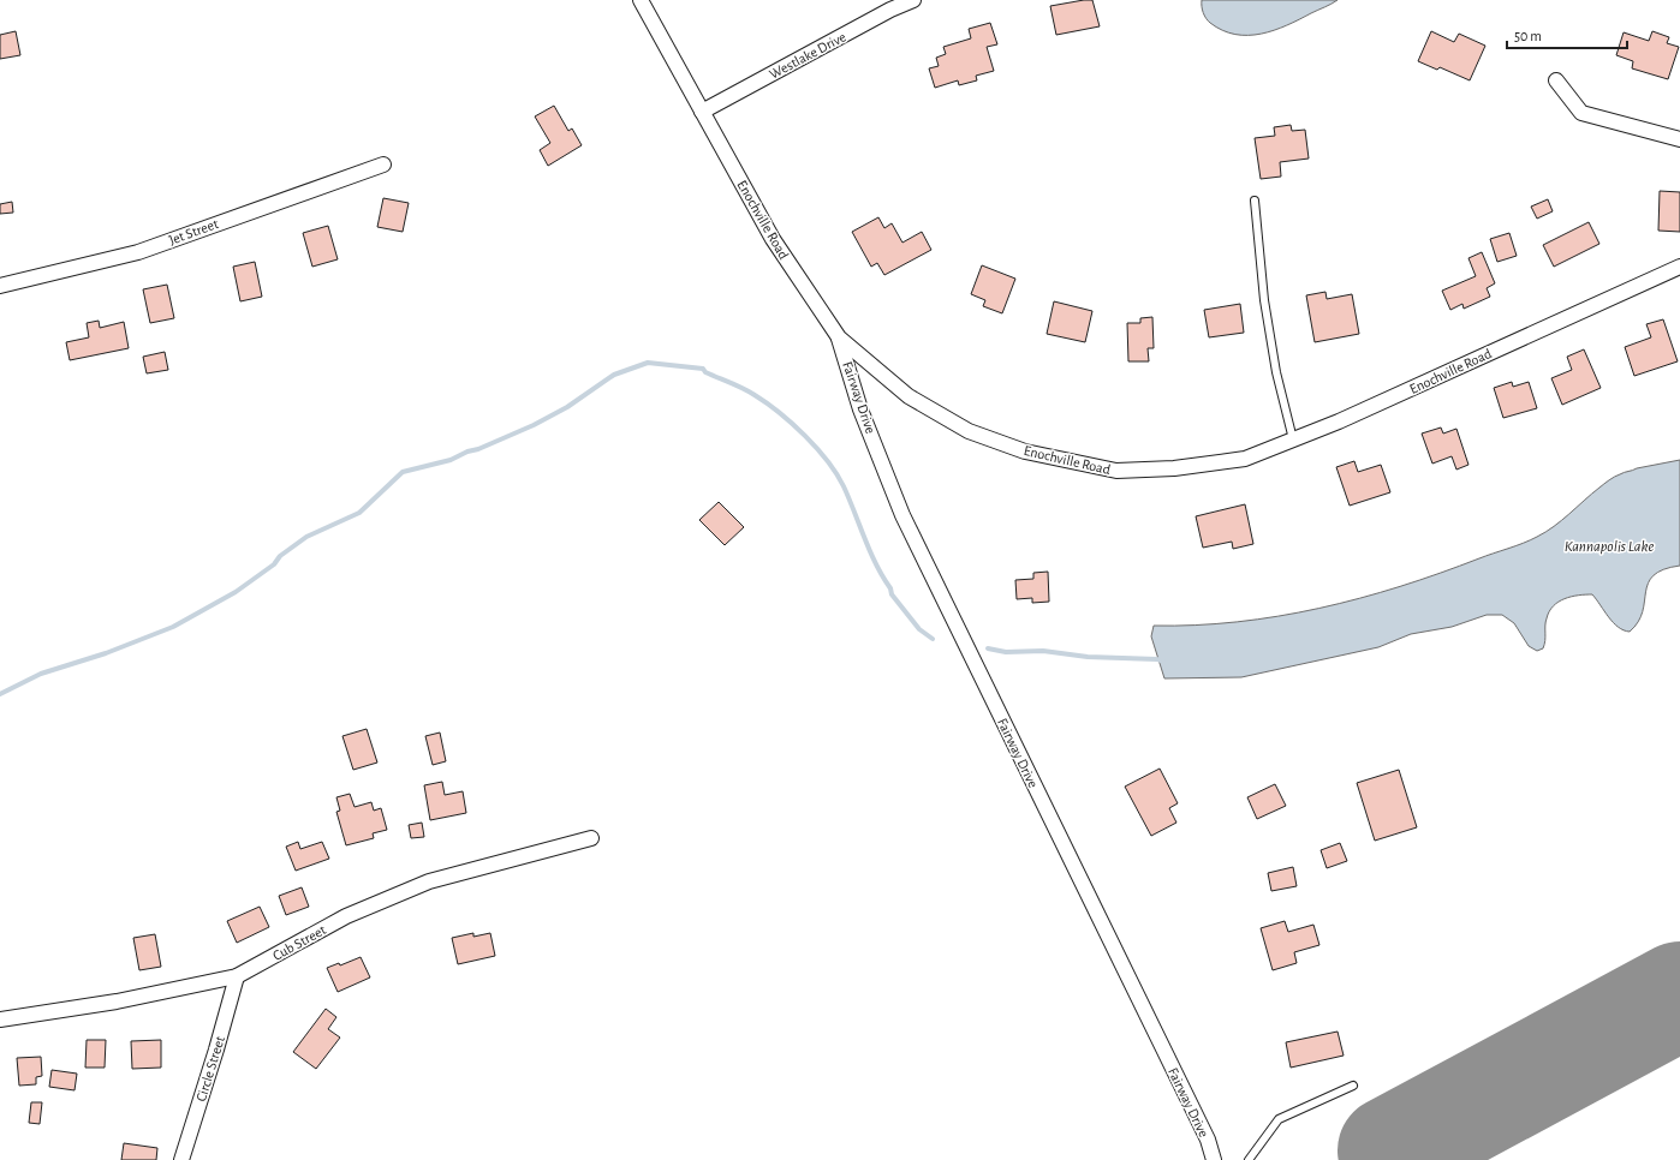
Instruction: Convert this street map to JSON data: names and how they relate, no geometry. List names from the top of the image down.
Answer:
{
  "streets": {
    "street": [
      "Westlake Drive",
      "Enochville Road",
      "Jet Street",
      "Fairway Drive",
      "Cub Street",
      "Circle Street"
    ]
  },
  "crossings": [
    ["Westlake Drive", "Enochville Road"],
    ["Enochville Road", "Fairway Drive"],
    ["Cub Street", "Circle Street"]
  ],
  "water": ["Kannapolis Lake"],
  "scale_bar": "50 m"
}
